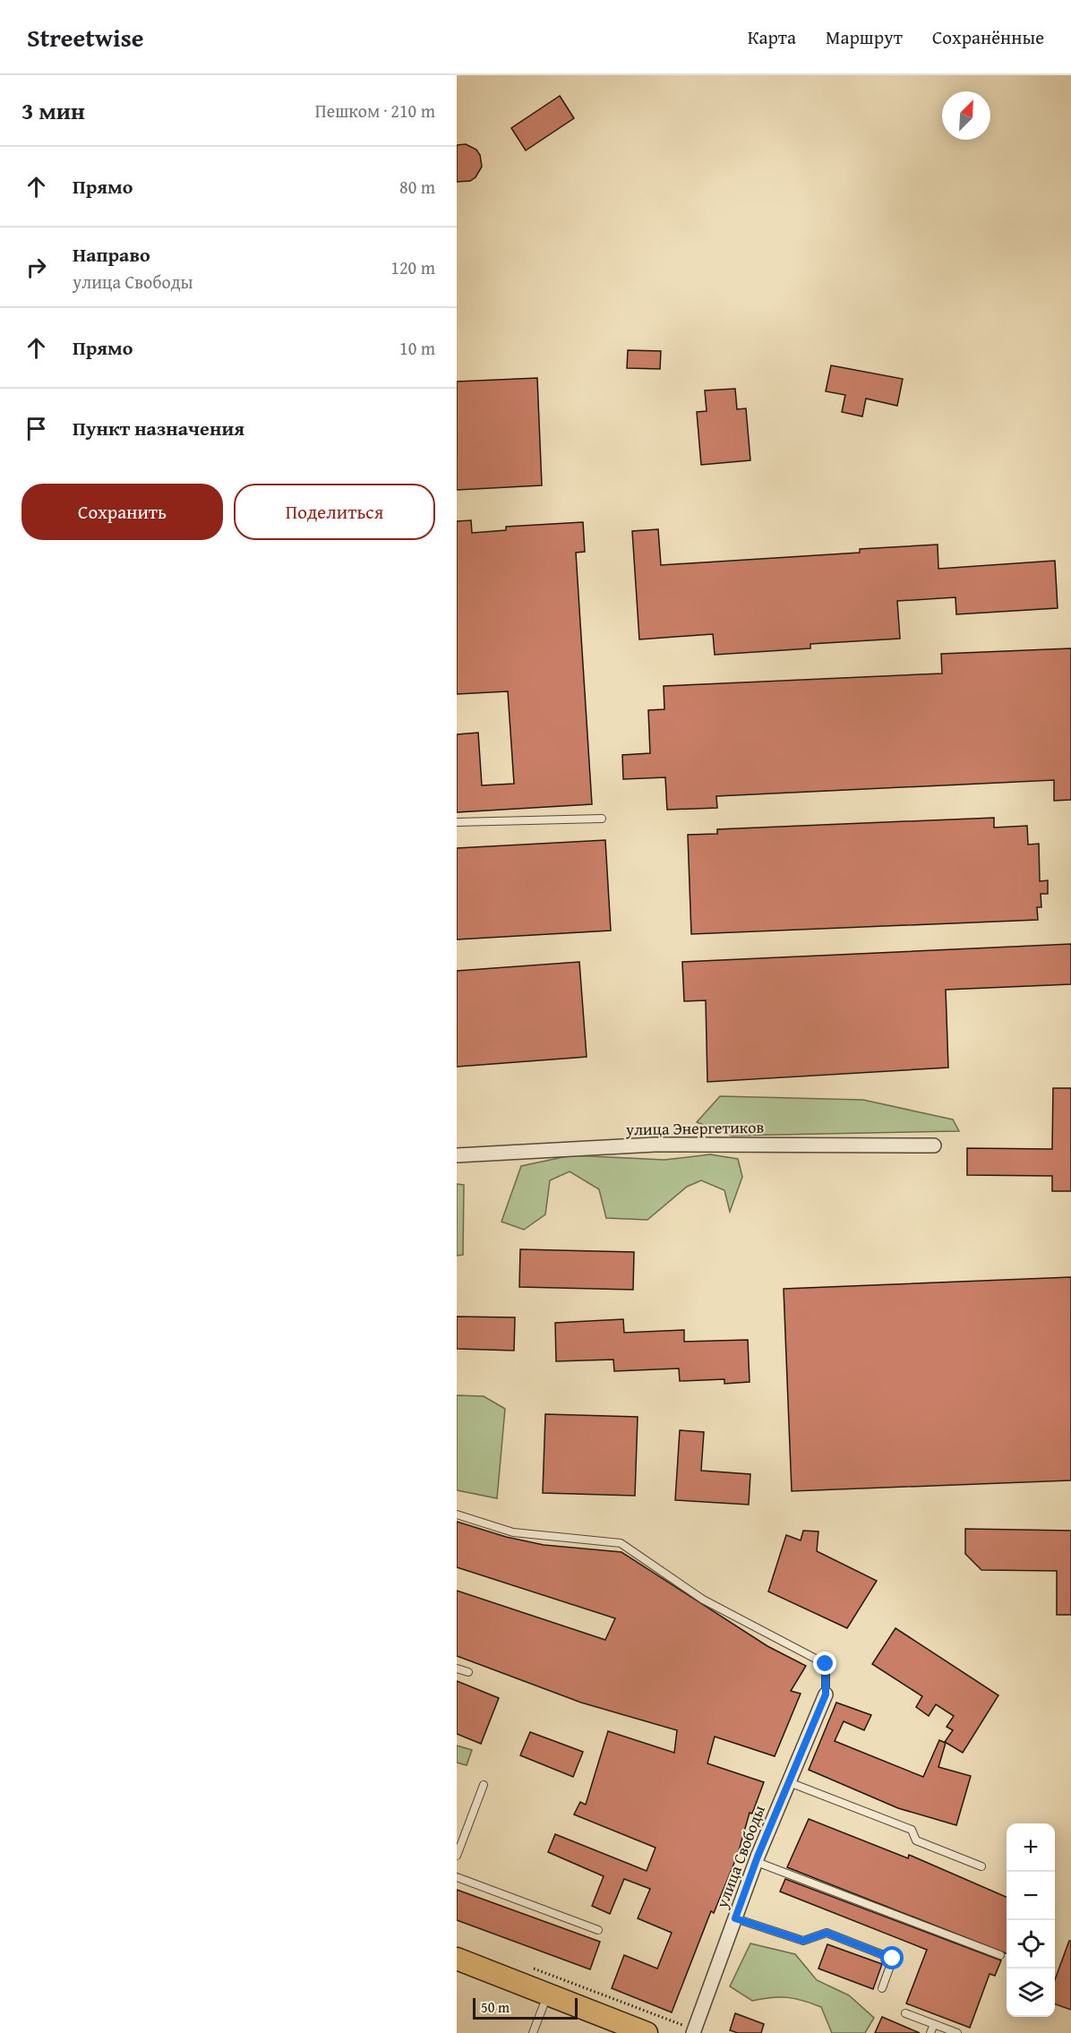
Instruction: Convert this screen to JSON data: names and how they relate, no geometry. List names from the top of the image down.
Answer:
{
  "streets": {
    "street": ["улица Энергетиков", "улица Свободы"]
  },
  "scale_bar": "50 m",
  "north": "top right",
  "page": {
    "header": "Streetwise",
    "nav": ["Карта", "Маршрут", "Сохранённые"],
    "heading": ["3 мин", "Пешком · 210 m"],
    "list": [
      ["Прямо", "80 m"],
      ["Направо", "улица Свободы", "120 m"],
      ["Прямо", "10 m"],
      "Пункт назначения"
    ],
    "buttons": ["Сохранить", "Поделиться"],
    "map_buttons": ["+", "−"],
    "scale": "50 m"
  }
}
